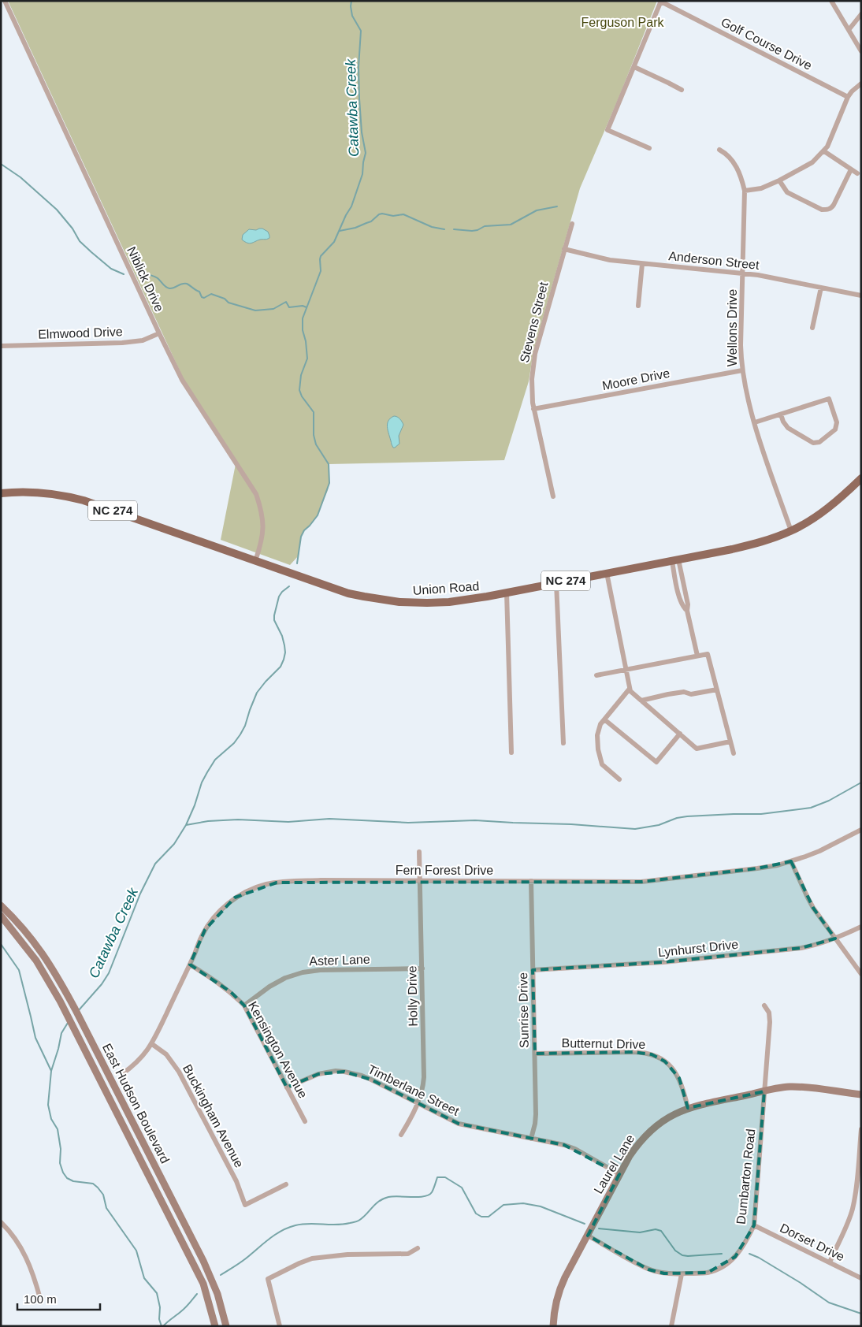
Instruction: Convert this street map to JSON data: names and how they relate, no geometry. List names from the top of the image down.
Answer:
{
  "streets": {
    "main road": [
      "NC 274",
      "Union Road",
      "East Hudson Boulevard",
      "Laurel Lane"
    ],
    "street": [
      "Golf Course Drive",
      "Anderson Street",
      "Niblick Drive",
      "Stevens Street",
      "Wellons Drive",
      "Elmwood Drive",
      "Moore Drive",
      "Fern Forest Drive",
      "Lynhurst Drive",
      "Aster Lane",
      "Holly Drive",
      "Sunrise Drive",
      "Butternut Drive",
      "Kensington Avenue",
      "Timberlane Street",
      "Buckingham Avenue",
      "Dumbarton Road",
      "Dorset Drive"
    ]
  },
  "crossings": [
    ["Anderson Street", "Stevens Street"],
    ["Anderson Street", "Wellons Drive"],
    ["Niblick Drive", "Elmwood Drive"],
    ["Niblick Drive", "Union Road"],
    ["Stevens Street", "Moore Drive"],
    ["Wellons Drive", "Moore Drive"],
    ["Wellons Drive", "Union Road"],
    ["Fern Forest Drive", "Holly Drive"],
    ["Fern Forest Drive", "Sunrise Drive"],
    ["Fern Forest Drive", "Kensington Avenue"],
    ["Fern Forest Drive", "Buckingham Avenue"],
    ["Lynhurst Drive", "Sunrise Drive"],
    ["Aster Lane", "Holly Drive"],
    ["Aster Lane", "Kensington Avenue"],
    ["Holly Drive", "Timberlane Street"],
    ["Sunrise Drive", "Butternut Drive"],
    ["Sunrise Drive", "Timberlane Street"],
    ["Butternut Drive", "Laurel Lane"],
    ["Kensington Avenue", "Timberlane Street"],
    ["Timberlane Street", "Laurel Lane"],
    ["Laurel Lane", "Dumbarton Road"],
    ["Dumbarton Road", "Dorset Drive"]
  ],
  "water": ["Catawba Creek"],
  "parks": ["Ferguson Park"],
  "scale_bar": "100 m"
}
